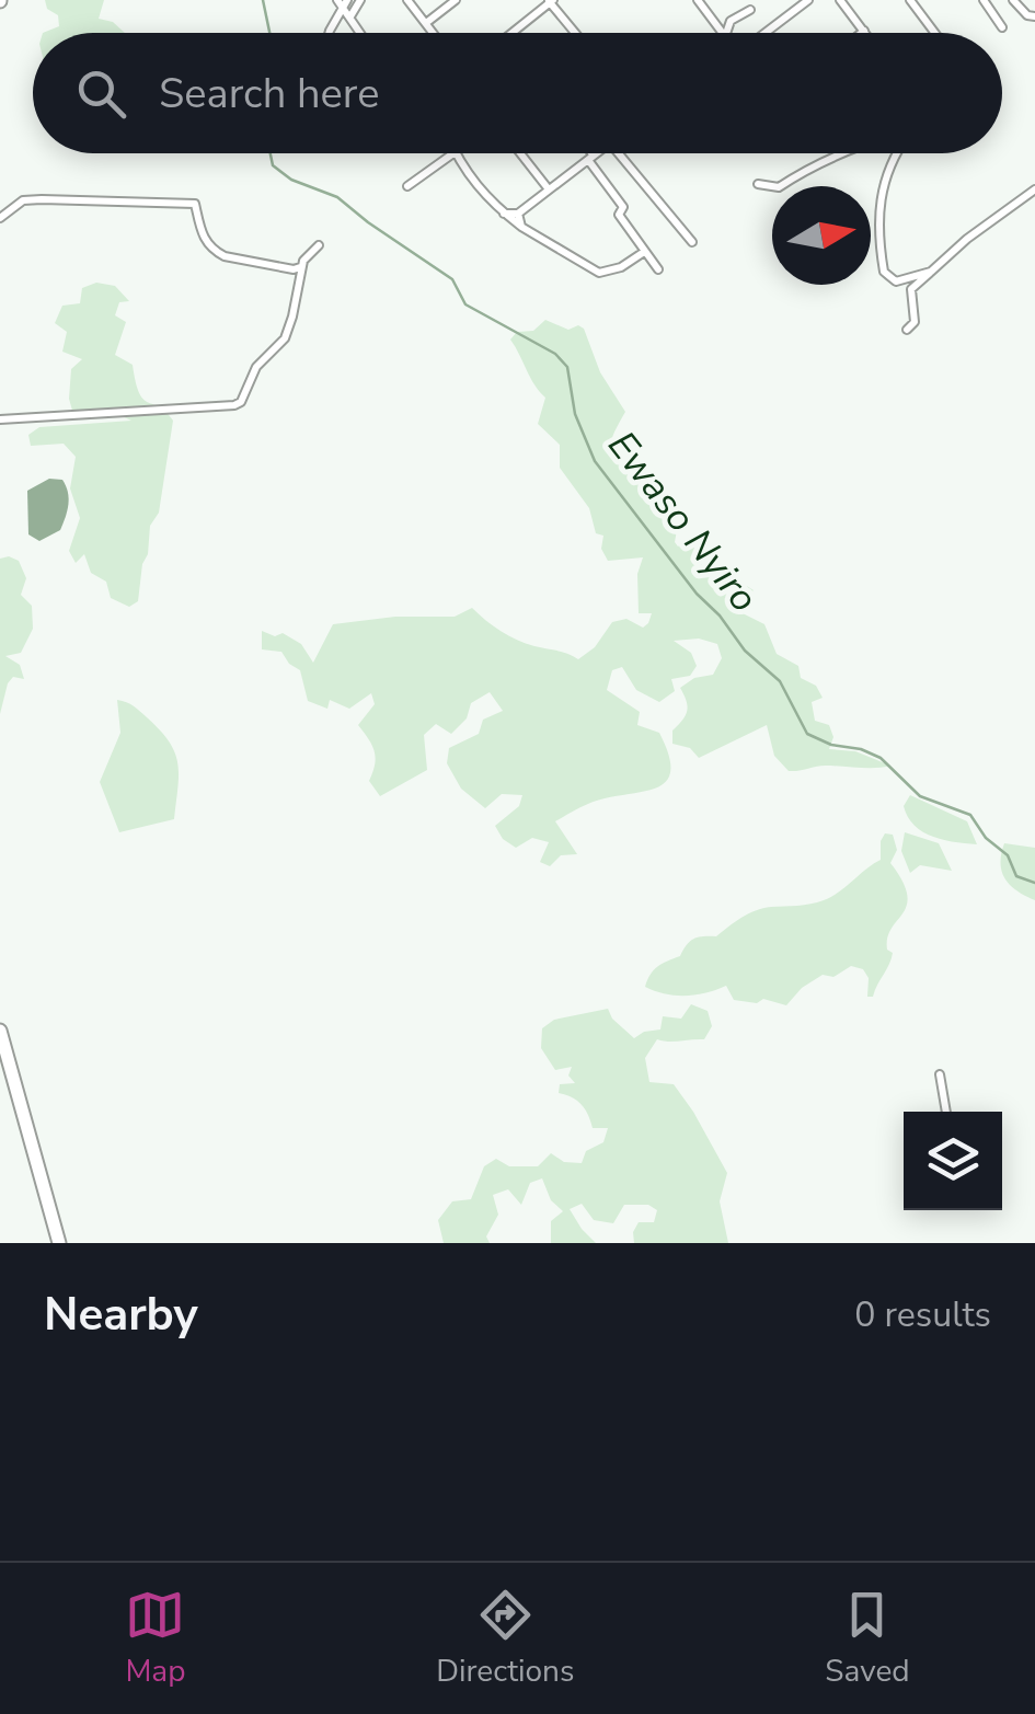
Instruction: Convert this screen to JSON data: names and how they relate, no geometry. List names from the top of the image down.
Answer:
{
  "water": ["Ewaso Nyiro"],
  "north": "right",
  "page": {
    "search": "Search here",
    "heading": ["Nearby", "0 results"],
    "nav": ["Map", "Directions", "Saved"]
  }
}
